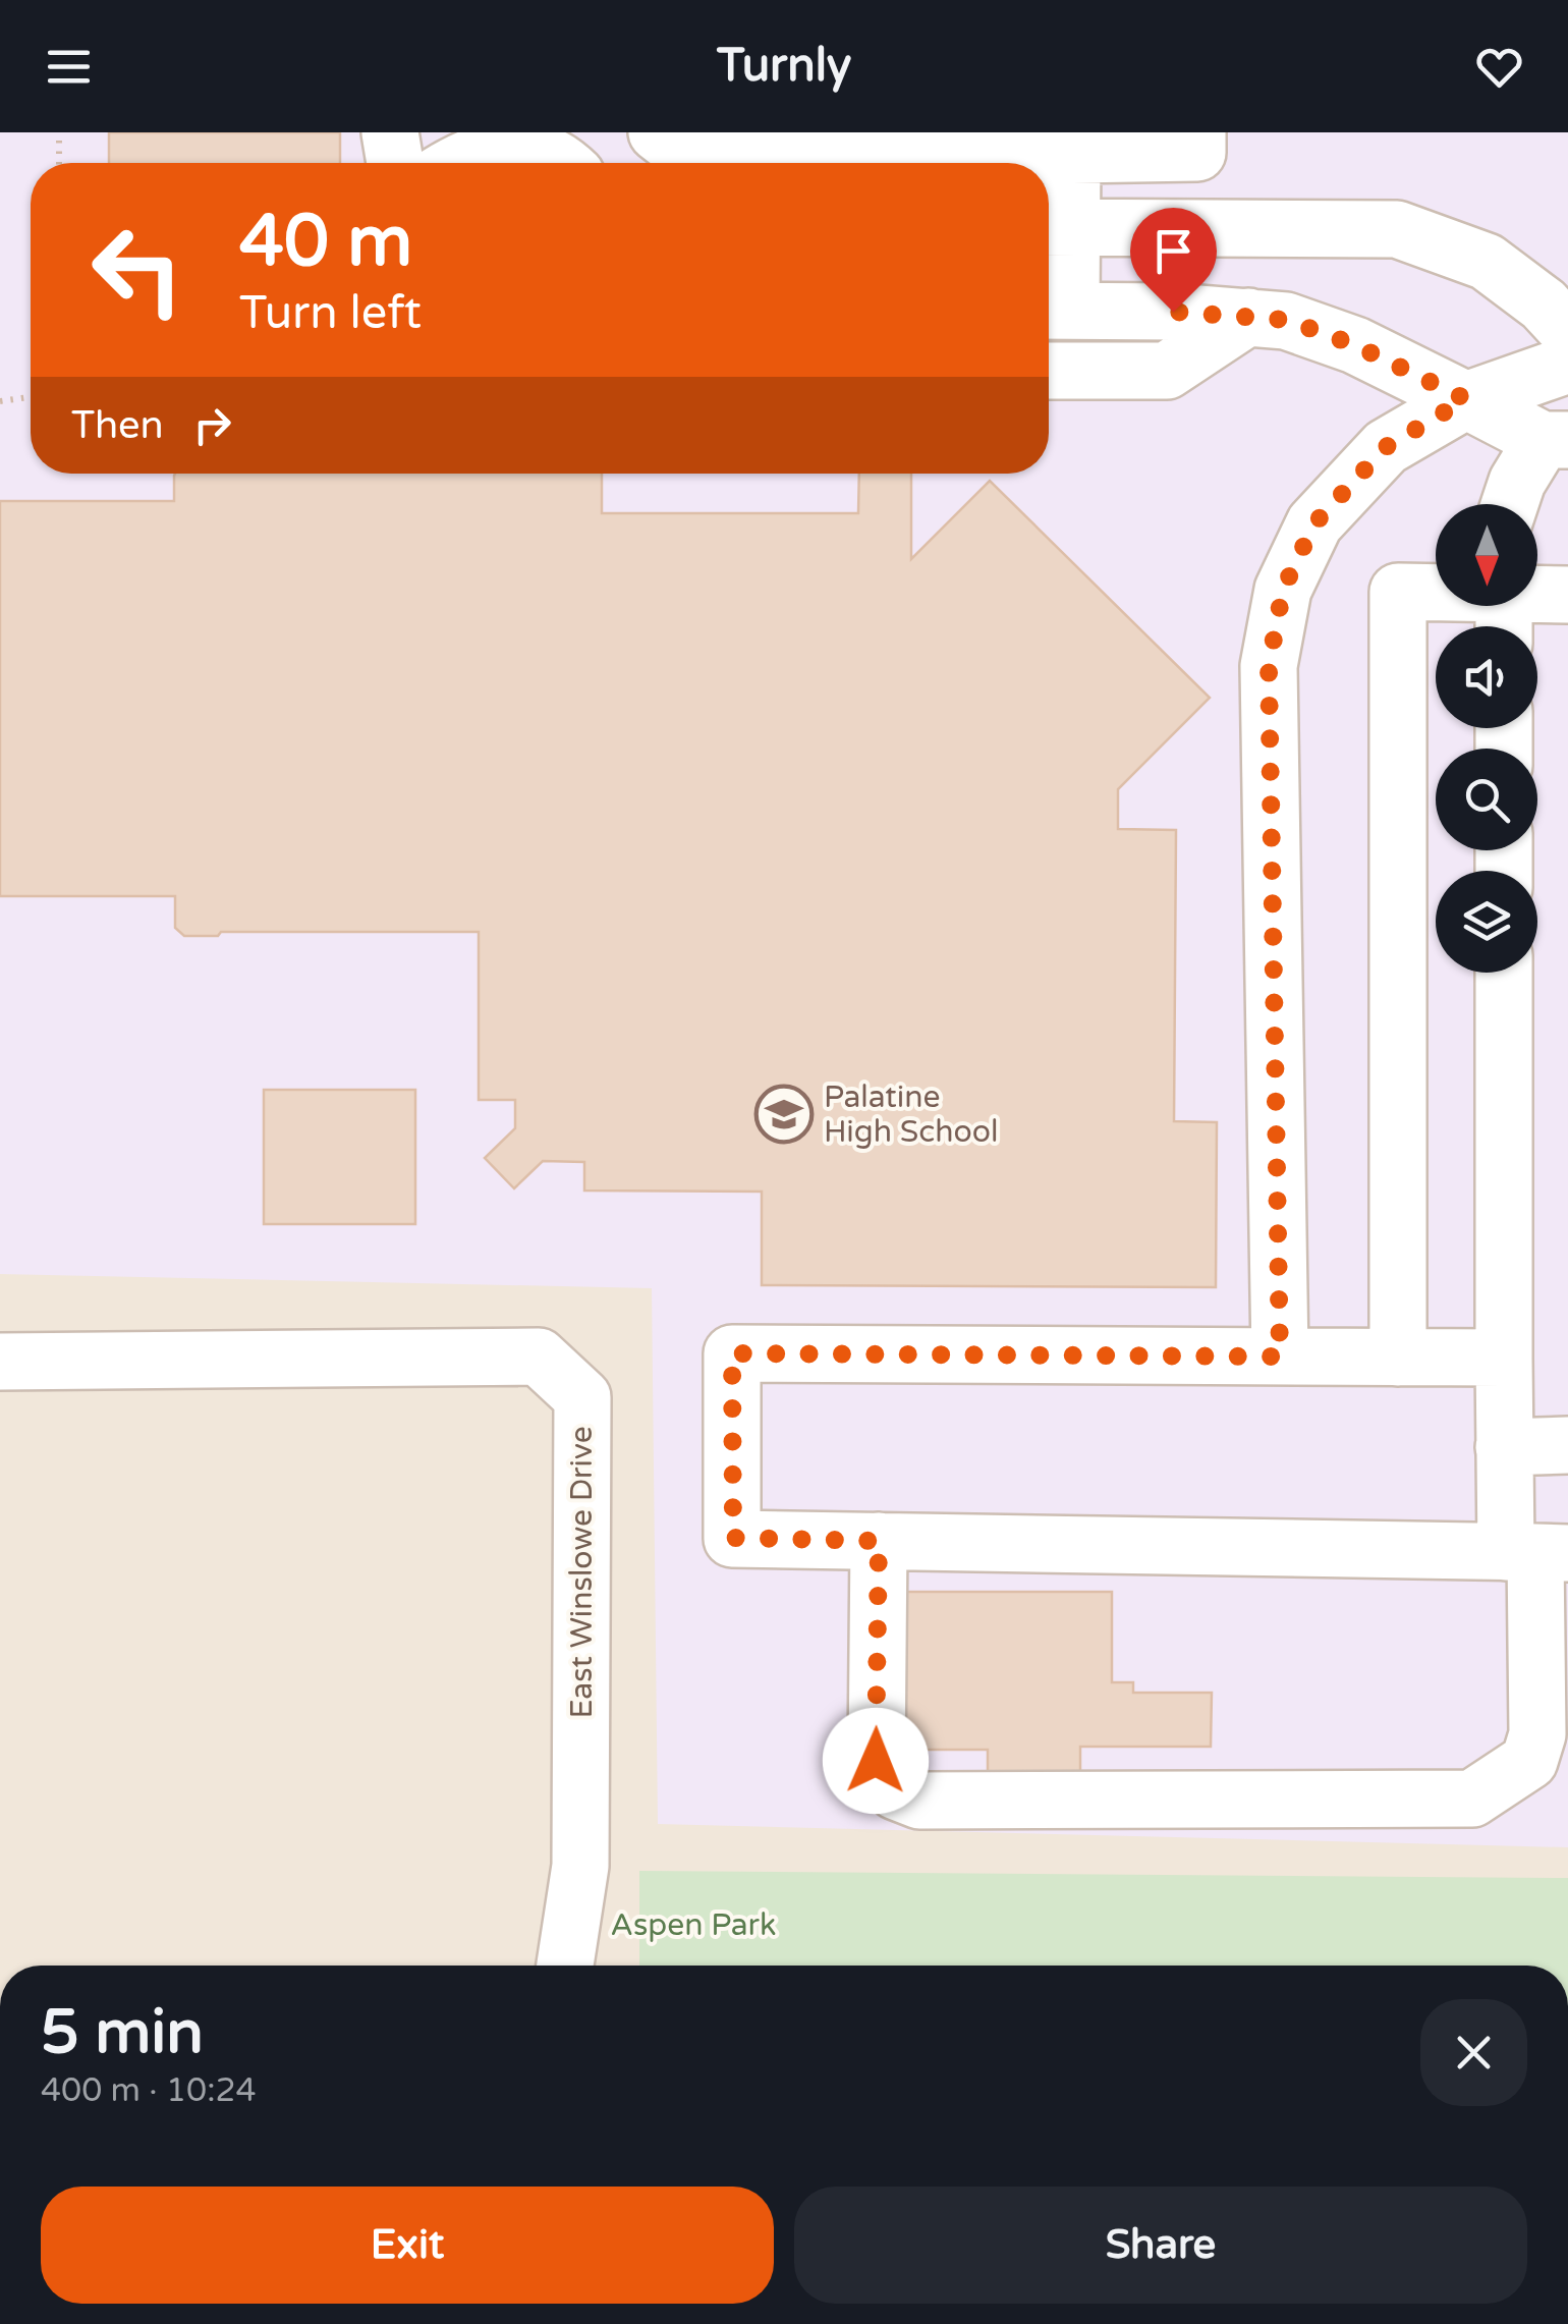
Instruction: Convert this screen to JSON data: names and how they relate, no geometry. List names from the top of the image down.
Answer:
{
  "streets": {
    "street": ["East Winslowe Drive"]
  },
  "parks": ["Aspen Park"],
  "places": {
    "school or university": ["Palatine High School"]
  },
  "north": "bottom",
  "page": {
    "header": "Turnly",
    "turn": ["40 m", "Turn left"],
    "then": "Then",
    "heading": ["5 min", "400 m · 10:24"],
    "buttons": ["Exit", "Share"]
  }
}
